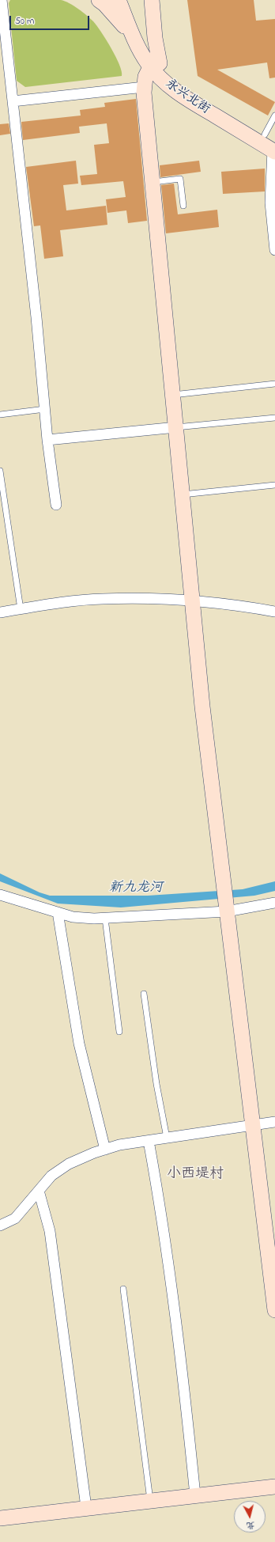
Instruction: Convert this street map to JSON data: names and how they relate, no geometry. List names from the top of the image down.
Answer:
{
  "streets": {
    "street": ["永兴北街"]
  },
  "districts": ["小西堤村"],
  "water": ["新九龙河"],
  "scale_bar": "50 m",
  "north": "bottom"
}
